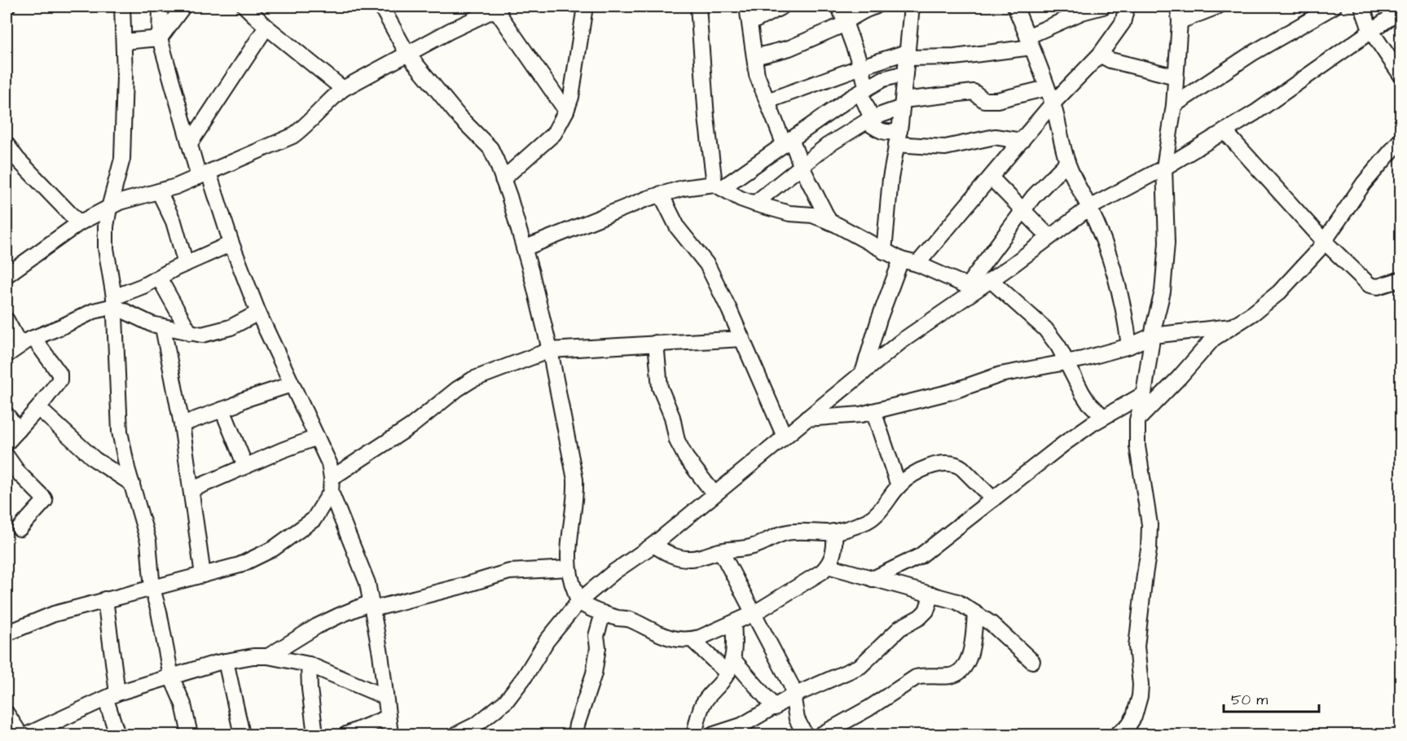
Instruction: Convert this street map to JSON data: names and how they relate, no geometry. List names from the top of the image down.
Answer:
{
  "scale_bar": "50 m"
}
